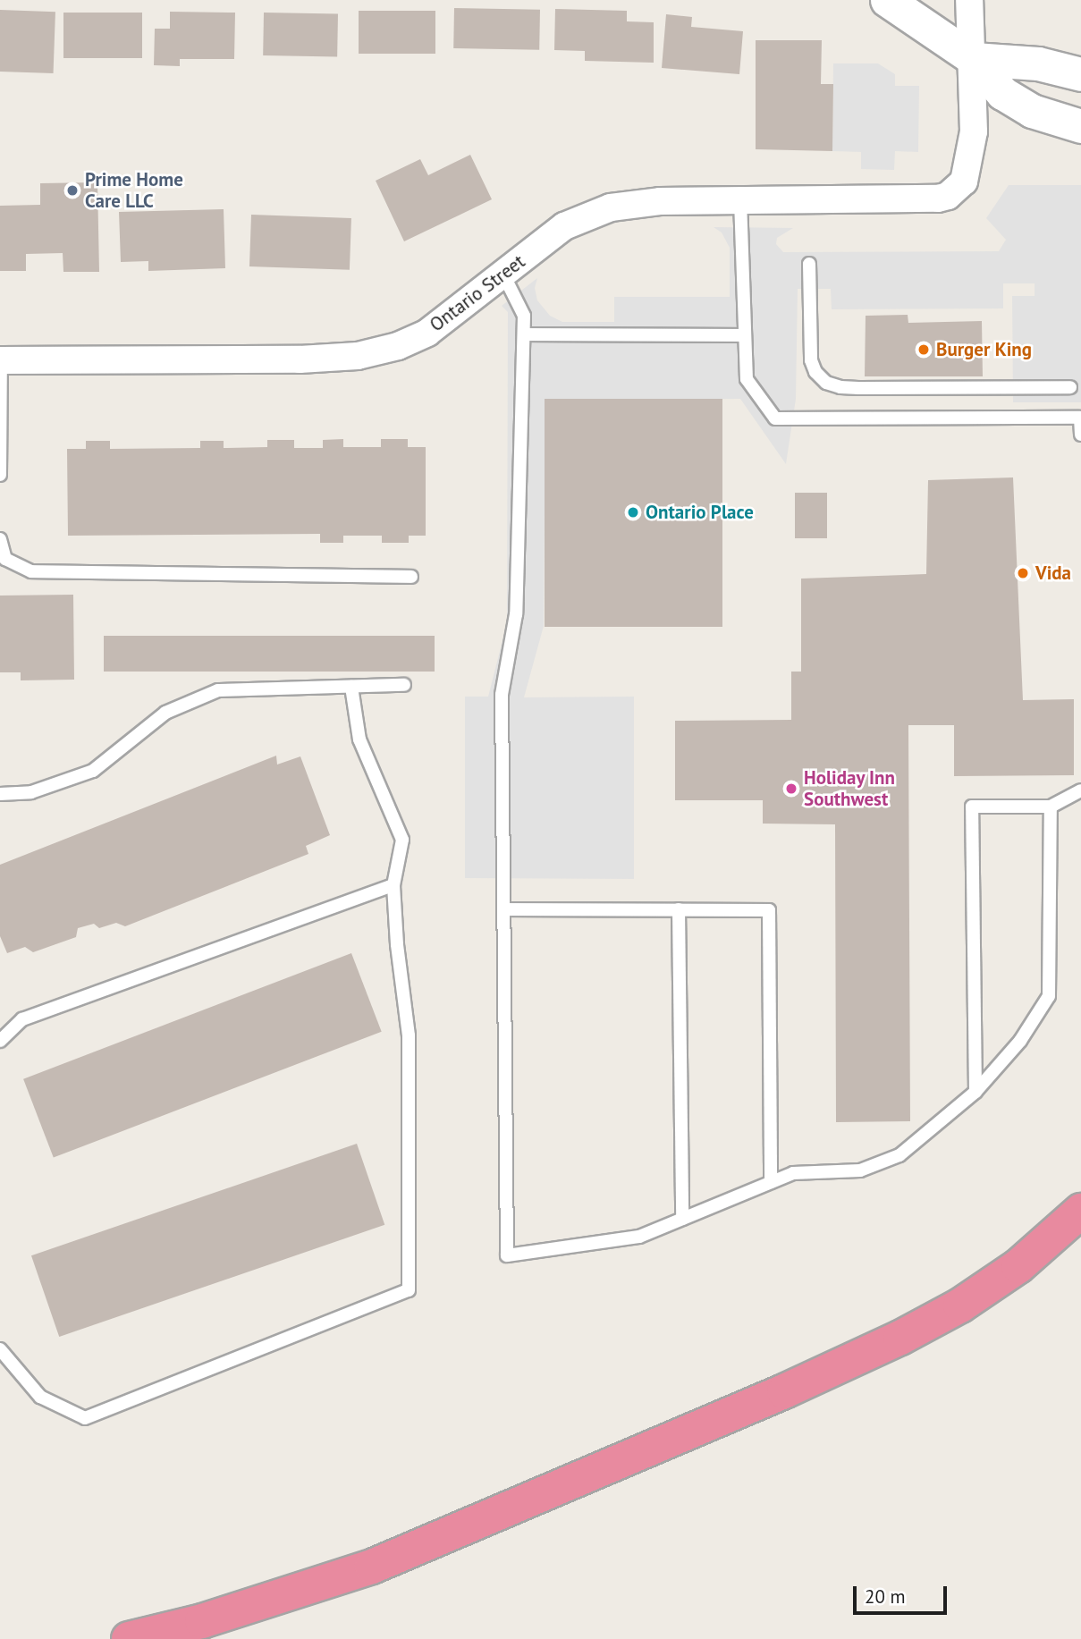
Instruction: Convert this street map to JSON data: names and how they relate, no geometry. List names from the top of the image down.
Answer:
{
  "streets": {
    "street": ["Ontario Street"]
  },
  "places": [
    "Prime Home Care LLC",
    "Burger King",
    "Ontario Place",
    "Vida",
    "Holiday Inn Southwest"
  ],
  "scale_bar": "20 m"
}
